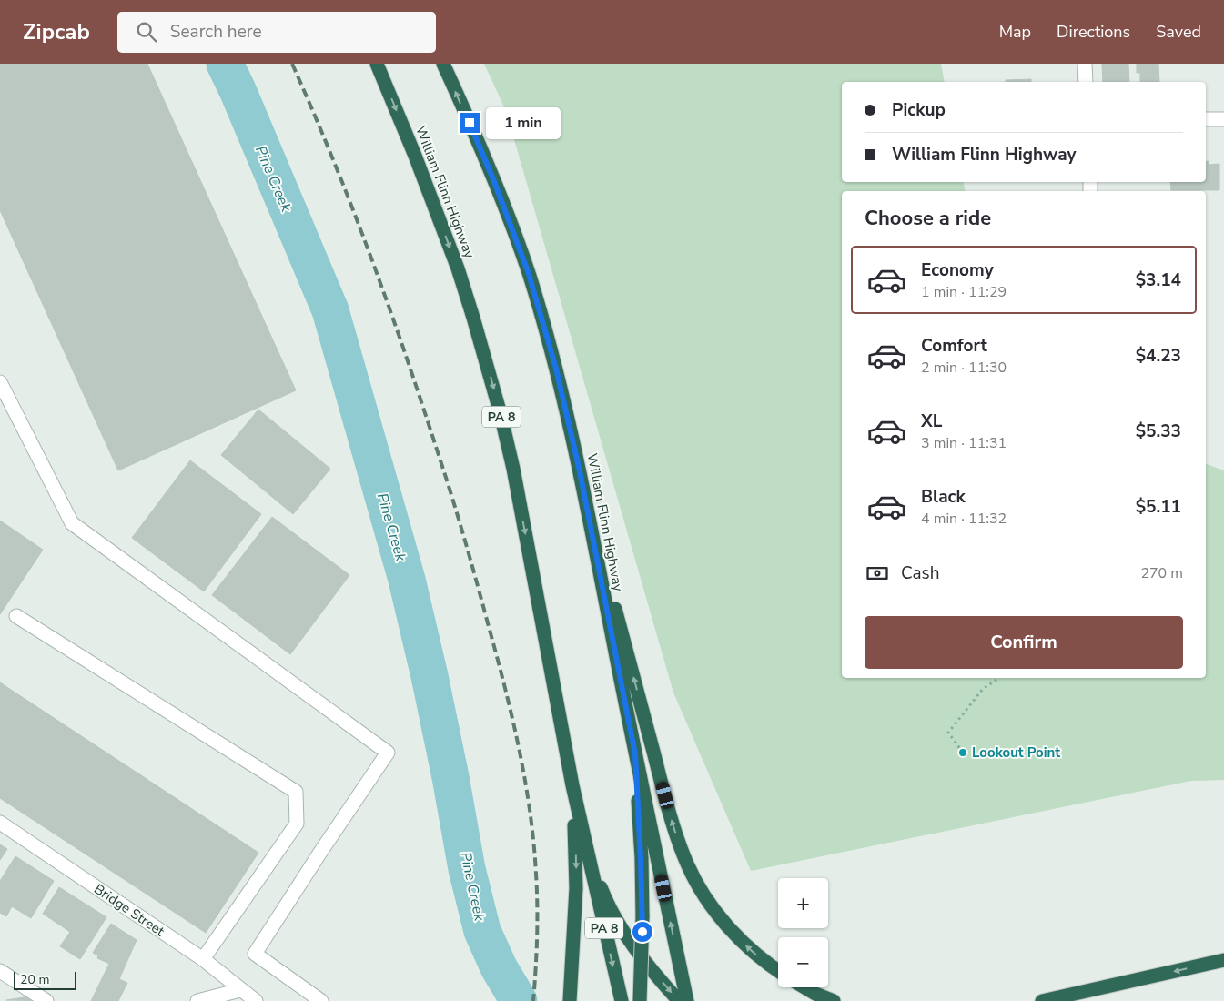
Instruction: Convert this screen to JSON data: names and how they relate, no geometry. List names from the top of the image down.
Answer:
{
  "streets": {
    "highway": ["William Flinn Highway", "PA 8"],
    "street": ["Bridge Street"]
  },
  "water": ["Pine Creek"],
  "places": ["Lookout Point"],
  "scale_bar": "20 m",
  "page": {
    "header": "Zipcab",
    "search": "Search here",
    "nav": ["Map", "Directions", "Saved"],
    "banner": ["Pickup", "William Flinn Highway"],
    "bubble": "1 min",
    "heading": "Choose a ride",
    "list": [
      {
        "name": "Economy",
        "note": "1 min · 11:29",
        "value": "$3.14"
      },
      {
        "name": "Comfort",
        "note": "2 min · 11:30",
        "value": "$4.23"
      },
      {
        "name": "XL",
        "note": "3 min · 11:31",
        "value": "$5.33"
      },
      {
        "name": "Black",
        "note": "4 min · 11:32",
        "value": "$5.11"
      }
    ],
    "pay": ["Cash", "270 m"],
    "buttons": "Confirm",
    "map_buttons": ["+", "−"],
    "scale": "20 m"
  }
}
